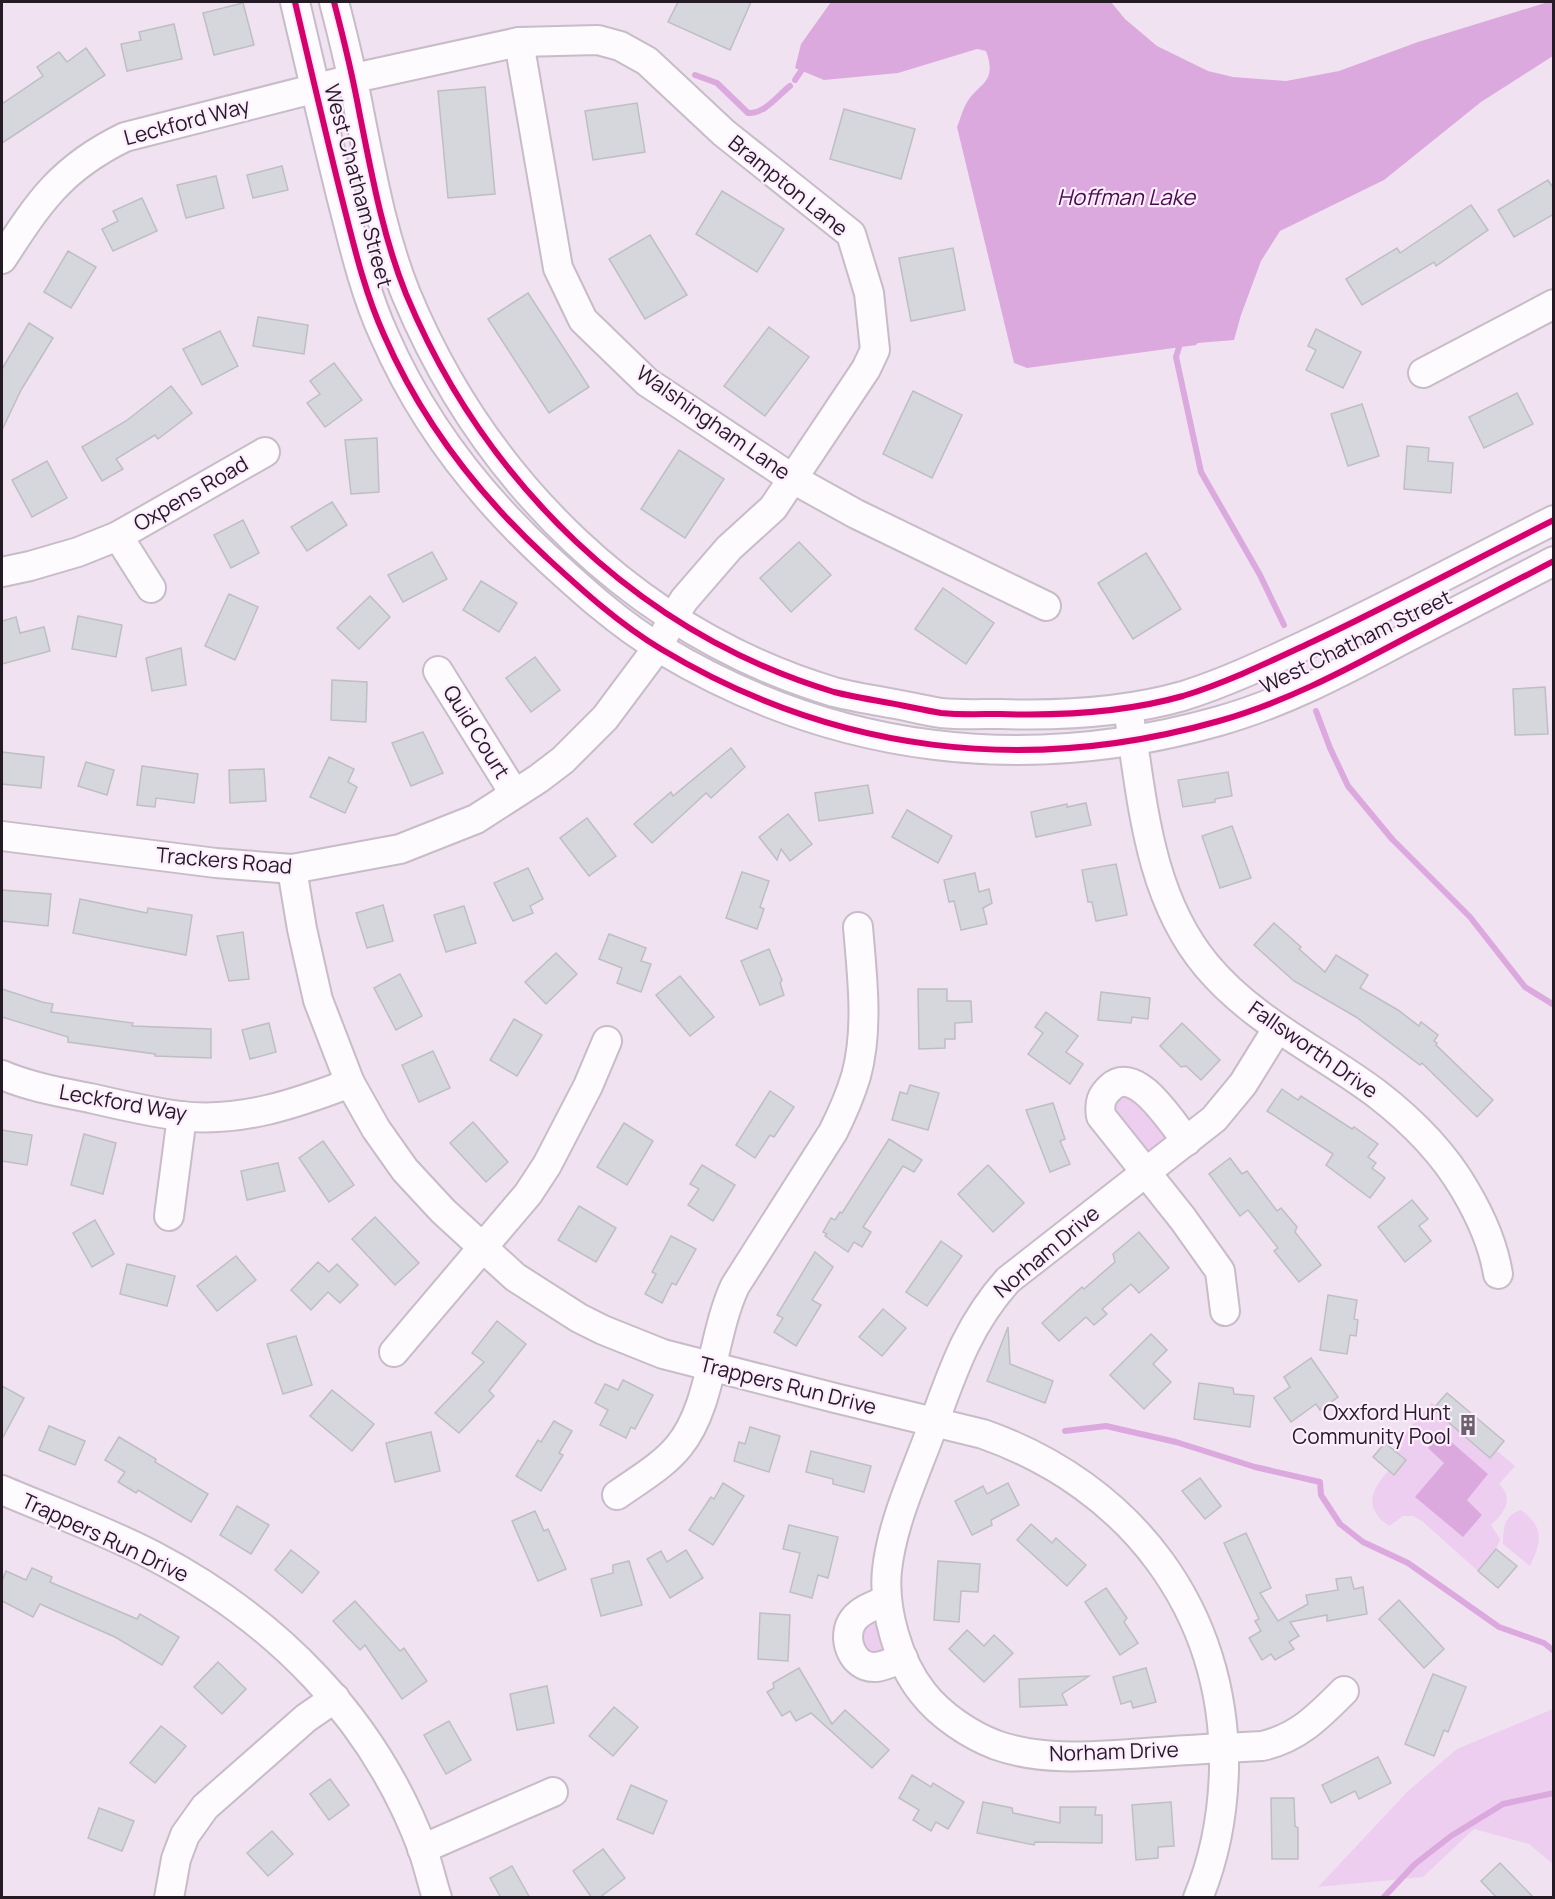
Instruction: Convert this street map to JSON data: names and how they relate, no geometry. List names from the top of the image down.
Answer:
{
  "streets": {
    "street": [
      "Leckford Way",
      "West Chatham Street",
      "Brampton Lane",
      "Walshingham Lane",
      "Oxpens Road",
      "Quid Court",
      "Trackers Road",
      "Fallsworth Drive",
      "Norham Drive",
      "Trappers Run Drive"
    ]
  },
  "crossings": [
    ["Leckford Way", "West Chatham Street"],
    ["Leckford Way", "Brampton Lane"],
    ["Leckford Way", "Trappers Run Drive"],
    ["West Chatham Street", "Brampton Lane"],
    ["West Chatham Street", "Trackers Road"],
    ["West Chatham Street", "Fallsworth Drive"],
    ["Brampton Lane", "Walshingham Lane"],
    ["Brampton Lane", "Trackers Road"],
    ["Quid Court", "Trackers Road"],
    ["Trackers Road", "Trappers Run Drive"],
    ["Fallsworth Drive", "Norham Drive"],
    ["Norham Drive", "Trappers Run Drive"]
  ],
  "water": ["Hoffman Lake"],
  "places": {
    "building": ["Oxxford Hunt Community Pool"]
  }
}
